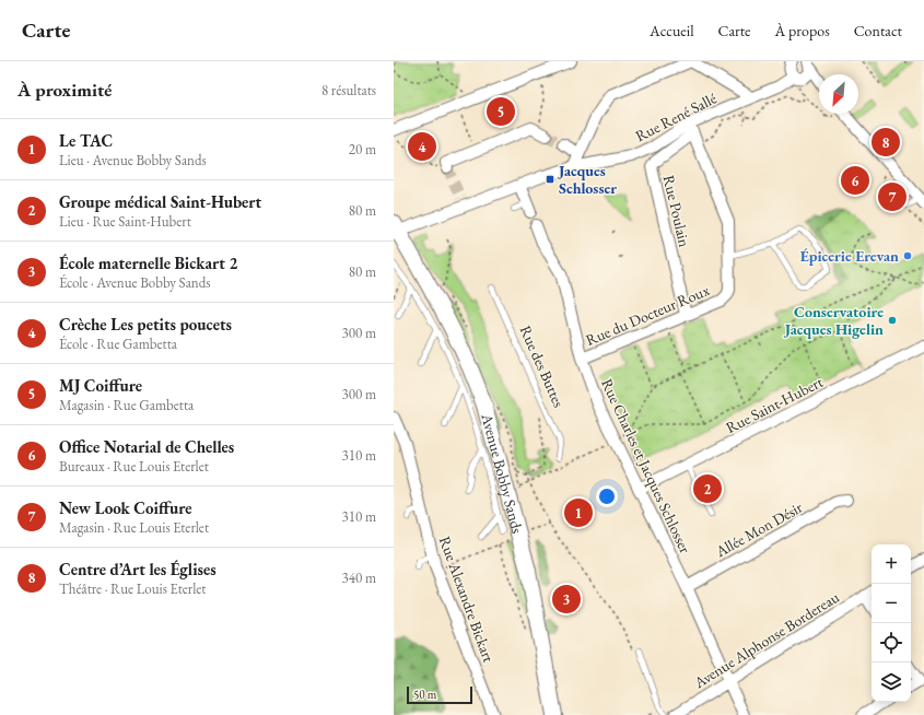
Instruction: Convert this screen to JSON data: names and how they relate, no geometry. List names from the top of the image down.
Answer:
{
  "streets": {
    "main road": ["Avenue Bobby Sands"],
    "street": [
      "Rue René Sallé",
      "Rue Poulain",
      "Rue du Docteur Roux",
      "Rue Saint-Hubert",
      "Rue Charles et Jacques Schlosser",
      "Allée Mon Désir",
      "Rue Alexandre Bickart",
      "Avenue Alphonse Bordereau"
    ],
    "lane": ["Rue des Buttes"]
  },
  "crossings": [
    ["Rue René Sallé", "Rue Poulain"],
    ["Rue René Sallé", "Rue du Docteur Roux"],
    ["Rue René Sallé", "Avenue Bobby Sands"],
    ["Rue Poulain", "Rue du Docteur Roux"],
    ["Rue du Docteur Roux", "Rue Charles et Jacques Schlosser"],
    ["Rue Saint-Hubert", "Rue Charles et Jacques Schlosser"],
    ["Rue Charles et Jacques Schlosser", "Allée Mon Désir"],
    ["Rue Charles et Jacques Schlosser", "Avenue Alphonse Bordereau"]
  ],
  "places": {
    "transit": ["Jacques Schlosser"],
    "other": ["Épicerie Erevan", "Conservatoire Jacques Higelin"]
  },
  "scale_bar": "50 m",
  "north": "bottom left",
  "page": {
    "header": "Carte",
    "nav": [
      "Accueil",
      "Carte",
      "À propos",
      "Contact"
    ],
    "heading": ["À proximité", "8 résultats"],
    "pins": [
      "5",
      "8",
      "4",
      "6",
      "7",
      "2",
      "1",
      "3"
    ],
    "list": [
      {
        "mark": "1",
        "name": "Le TAC",
        "note": "Lieu · Avenue Bobby Sands",
        "value": "20 m"
      },
      {
        "mark": "2",
        "name": "Groupe médical Saint-Hubert",
        "note": "Lieu · Rue Saint-Hubert",
        "value": "80 m"
      },
      {
        "mark": "3",
        "name": "École maternelle Bickart 2",
        "note": "École · Avenue Bobby Sands",
        "value": "80 m"
      },
      {
        "mark": "4",
        "name": "Crèche Les petits poucets",
        "note": "École · Rue Gambetta",
        "value": "300 m"
      },
      {
        "mark": "5",
        "name": "MJ Coiffure",
        "note": "Magasin · Rue Gambetta",
        "value": "300 m"
      },
      {
        "mark": "6",
        "name": "Office Notarial de Chelles",
        "note": "Bureaux · Rue Louis Eterlet",
        "value": "310 m"
      },
      {
        "mark": "7",
        "name": "New Look Coiffure",
        "note": "Magasin · Rue Louis Eterlet",
        "value": "310 m"
      },
      {
        "mark": "8",
        "name": "Centre d’Art les Églises",
        "note": "Théâtre · Rue Louis Eterlet",
        "value": "340 m"
      }
    ],
    "map_buttons": ["+", "−"],
    "scale": "50 m"
  }
}
